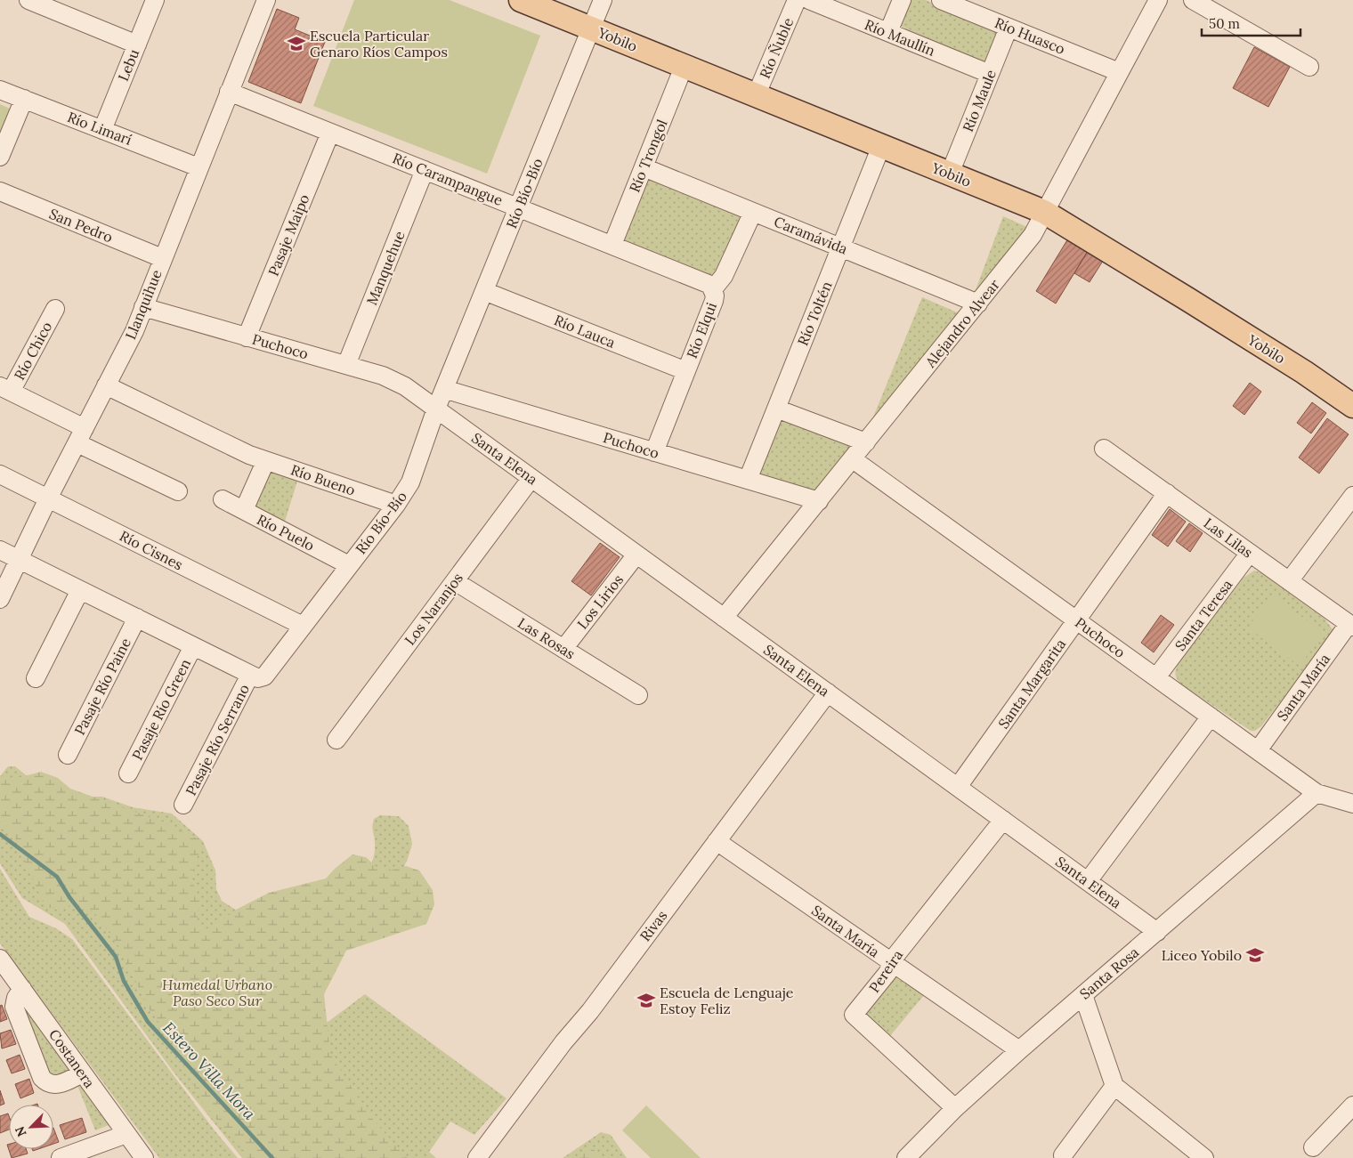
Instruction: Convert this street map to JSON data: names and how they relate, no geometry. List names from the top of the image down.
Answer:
{
  "streets": {
    "main road": ["Yobilo"],
    "street": [
      "Río Huasco",
      "Río Maullín",
      "Río Ñuble",
      "Lebu",
      "Río Maule",
      "Río Limarí",
      "Río Trongol",
      "Río Carampangue",
      "Río Bío-Bío",
      "San Pedro",
      "Pasaje Maipo",
      "Caramávida",
      "Manquehue",
      "Llanquihue",
      "Río Toltén",
      "Alejandro Alvear",
      "Río Elqui",
      "Río Lauca",
      "Puchoco",
      "Río Chico",
      "Santa Elena",
      "Río Bueno",
      "Río Puelo",
      "Las Lilas",
      "Río Cisnes",
      "Los Lirios",
      "Los Naranjos",
      "Santa Teresa",
      "Las Rosas",
      "Santa Margarita",
      "Pasaje Río Paine",
      "Santa María",
      "Pasaje Río Green",
      "Pasaje Río Serrano",
      "Rivas",
      "Pereira",
      "Santa Rosa",
      "Costanera"
    ]
  },
  "crossings": [
    ["Río Huasco", "Río Maule"],
    ["Río Huasco", "Alejandro Alvear"],
    ["Río Maullín", "Río Maule"],
    ["Yobilo", "Río Ñuble"],
    ["Yobilo", "Río Maule"],
    ["Yobilo", "Río Trongol"],
    ["Yobilo", "Río Bío-Bío"],
    ["Yobilo", "Río Toltén"],
    ["Yobilo", "Alejandro Alvear"],
    ["Lebu", "Río Limarí"],
    ["Río Limarí", "Llanquihue"],
    ["Río Trongol", "Río Carampangue"],
    ["Río Trongol", "Caramávida"],
    ["Río Carampangue", "Río Bío-Bío"],
    ["Río Carampangue", "Pasaje Maipo"],
    ["Río Carampangue", "Manquehue"],
    ["Río Carampangue", "Llanquihue"],
    ["Río Carampangue", "Río Elqui"],
    ["Río Bío-Bío", "Río Lauca"],
    ["Río Bío-Bío", "Puchoco"],
    ["Río Bío-Bío", "Santa Elena"],
    ["Río Bío-Bío", "Río Bueno"],
    ["Río Bío-Bío", "Río Puelo"],
    ["Río Bío-Bío", "Río Cisnes"],
    ["Río Bío-Bío", "Pasaje Río Serrano"],
    ["San Pedro", "Llanquihue"],
    ["Pasaje Maipo", "Puchoco"],
    ["Caramávida", "Río Toltén"],
    ["Caramávida", "Alejandro Alvear"],
    ["Caramávida", "Río Elqui"],
    ["Manquehue", "Puchoco"],
    ["Llanquihue", "Puchoco"],
    ["Llanquihue", "Río Bueno"],
    ["Llanquihue", "Río Cisnes"],
    ["Río Toltén", "Puchoco"],
    ["Alejandro Alvear", "Puchoco"],
    ["Alejandro Alvear", "Santa Elena"],
    ["Río Elqui", "Río Lauca"],
    ["Río Elqui", "Puchoco"],
    ["Puchoco", "Santa Elena"],
    ["Puchoco", "Santa Teresa"],
    ["Puchoco", "Santa Margarita"],
    ["Puchoco", "Santa María"],
    ["Puchoco", "Santa Rosa"],
    ["Santa Elena", "Los Lirios"],
    ["Santa Elena", "Los Naranjos"],
    ["Santa Elena", "Santa Margarita"],
    ["Santa Elena", "Rivas"],
    ["Santa Elena", "Pereira"],
    ["Santa Elena", "Santa Rosa"],
    ["Las Lilas", "Santa Teresa"],
    ["Las Lilas", "Santa Margarita"],
    ["Las Lilas", "Santa María"],
    ["Los Lirios", "Las Rosas"],
    ["Los Naranjos", "Las Rosas"],
    ["Santa María", "Rivas"],
    ["Santa María", "Pereira"],
    ["Santa María", "Santa Rosa"],
    ["Pereira", "Santa Rosa"]
  ],
  "water": ["Estero Villa Mora"],
  "parks": ["Humedal Urbano Paso Seco Sur"],
  "places": {
    "school or university": ["Escuela Particular Genaro Ríos Campos", "Liceo Yobilo", "Escuela de Lenguaje Estoy Feliz"]
  },
  "scale_bar": "50 m",
  "north": "bottom left"
}
